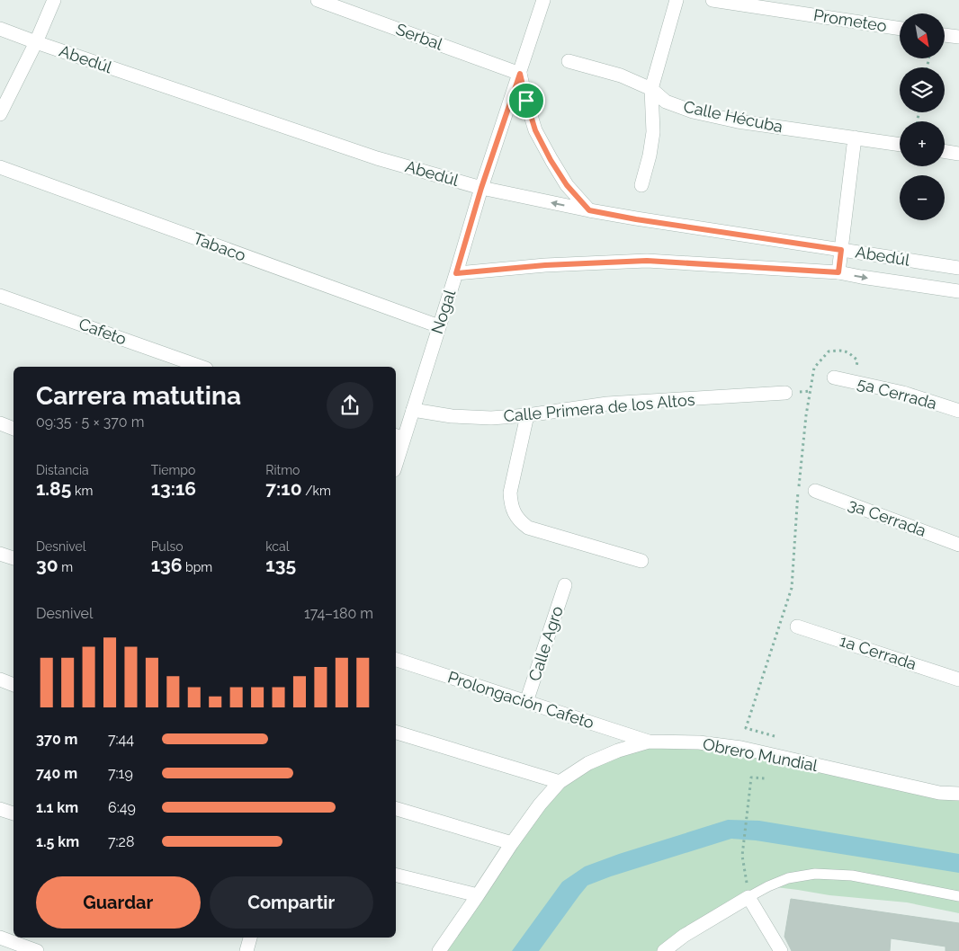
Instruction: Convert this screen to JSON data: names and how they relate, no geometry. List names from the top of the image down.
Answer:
{
  "streets": {
    "street": [
      "Prometeo",
      "Serbal",
      "Abedúl",
      "Calle Hécuba",
      "Tabaco",
      "Nogal",
      "Cafeto",
      "5a Cerrada",
      "Calle Primera de los Altos",
      "3a Cerrada",
      "Calle Agro",
      "1a Cerrada",
      "Prolongación Cafeto",
      "Obrero Mundial"
    ]
  },
  "crossings": [
    ["Serbal", "Nogal"],
    ["Abedúl", "Nogal"],
    ["Tabaco", "Nogal"],
    ["Nogal", "Calle Primera de los Altos"],
    ["Calle Agro", "Prolongación Cafeto"],
    ["Prolongación Cafeto", "Obrero Mundial"]
  ],
  "north": "bottom right",
  "page": {
    "map_buttons": ["+", "−"],
    "heading": ["Carrera matutina", "09:35 · 5 × 370 m"],
    "stats": [
      ["Distancia", "1.85 km"],
      ["Tiempo", "13:16"],
      ["Ritmo", "7:10 /km"],
      ["Desnivel", "30 m"],
      ["Pulso", "136 bpm"],
      ["kcal", "135"]
    ],
    "chart": ["Desnivel", "174–180 m"],
    "list": [
      {
        "name": "370 m",
        "note": "7:44"
      },
      {
        "name": "740 m",
        "note": "7:19"
      },
      {
        "name": "1.1 km",
        "note": "6:49"
      },
      {
        "name": "1.5 km",
        "note": "7:28"
      }
    ],
    "buttons": ["Guardar", "Compartir"]
  }
}
